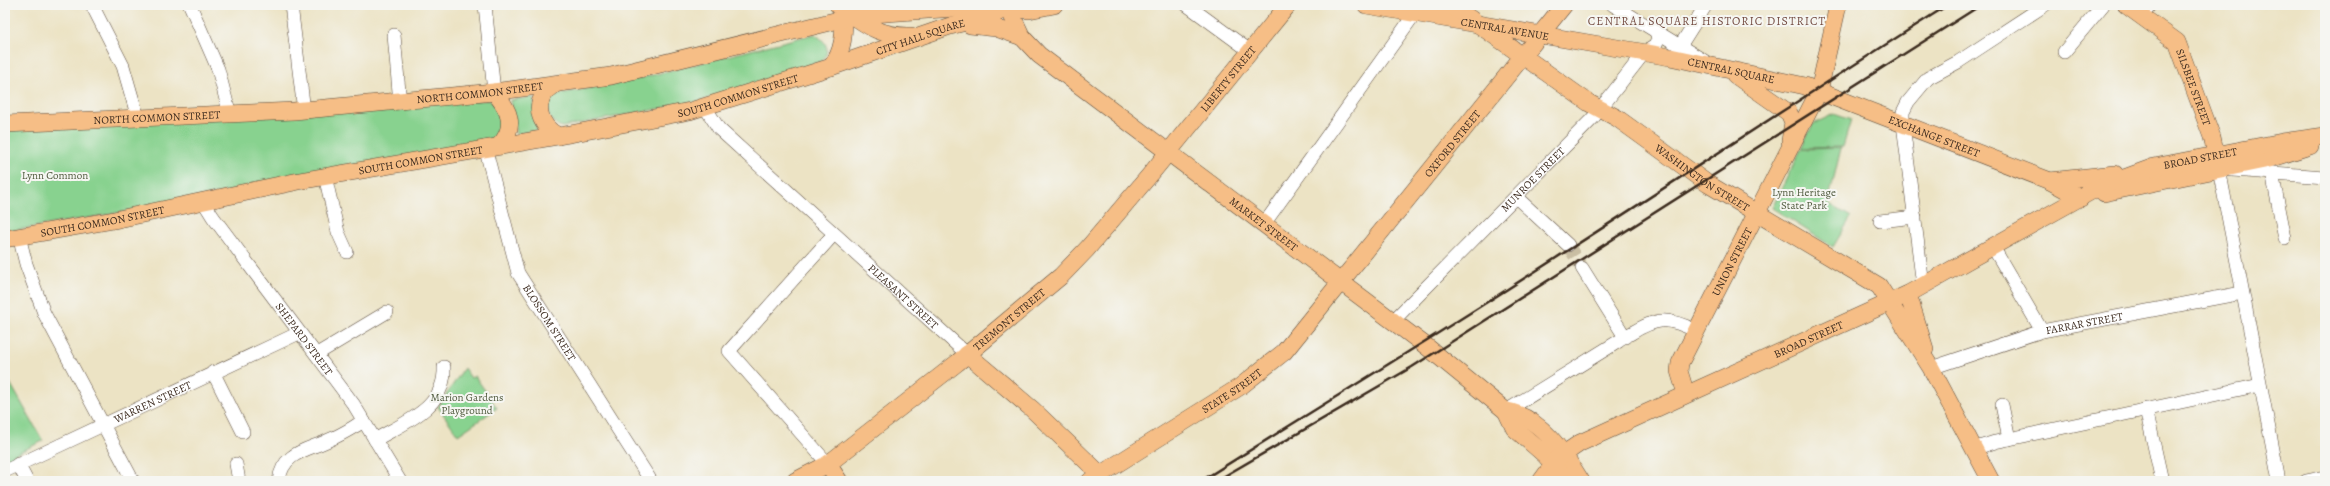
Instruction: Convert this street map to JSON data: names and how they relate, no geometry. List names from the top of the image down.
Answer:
{
  "streets": {
    "main road": [
      "CENTRAL AVENUE",
      "CITY HALL SQUARE",
      "CENTRAL SQUARE",
      "LIBERTY STREET",
      "SILSBEE STREET",
      "NORTH COMMON STREET",
      "SOUTH COMMON STREET",
      "EXCHANGE STREET",
      "OXFORD STREET",
      "BROAD STREET",
      "WASHINGTON STREET",
      "MARKET STREET",
      "UNION STREET",
      "PLEASANT STREET",
      "TREMONT STREET",
      "STATE STREET"
    ],
    "street": [
      "MUNROE STREET",
      "BLOSSOM STREET",
      "FARRAR STREET",
      "SHEPARD STREET",
      "WARREN STREET"
    ]
  },
  "crossings": [
    ["CENTRAL AVENUE", "CENTRAL SQUARE"],
    ["CENTRAL AVENUE", "OXFORD STREET"],
    ["CENTRAL AVENUE", "WASHINGTON STREET"],
    ["CENTRAL AVENUE", "MUNROE STREET"],
    ["CITY HALL SQUARE", "NORTH COMMON STREET"],
    ["CITY HALL SQUARE", "SOUTH COMMON STREET"],
    ["CITY HALL SQUARE", "MARKET STREET"],
    ["CENTRAL SQUARE", "EXCHANGE STREET"],
    ["CENTRAL SQUARE", "MUNROE STREET"],
    ["CENTRAL SQUARE", "UNION STREET"],
    ["LIBERTY STREET", "MARKET STREET"],
    ["LIBERTY STREET", "TREMONT STREET"],
    ["SILSBEE STREET", "BROAD STREET"],
    ["SOUTH COMMON STREET", "PLEASANT STREET"],
    ["SOUTH COMMON STREET", "BLOSSOM STREET"],
    ["SOUTH COMMON STREET", "SHEPARD STREET"],
    ["EXCHANGE STREET", "BROAD STREET"],
    ["EXCHANGE STREET", "UNION STREET"],
    ["OXFORD STREET", "WASHINGTON STREET"],
    ["OXFORD STREET", "MARKET STREET"],
    ["OXFORD STREET", "STATE STREET"],
    ["BROAD STREET", "WASHINGTON STREET"],
    ["BROAD STREET", "MARKET STREET"],
    ["BROAD STREET", "UNION STREET"],
    ["WASHINGTON STREET", "MUNROE STREET"],
    ["WASHINGTON STREET", "UNION STREET"],
    ["WASHINGTON STREET", "FARRAR STREET"],
    ["MUNROE STREET", "MARKET STREET"],
    ["MARKET STREET", "TREMONT STREET"],
    ["MARKET STREET", "STATE STREET"],
    ["PLEASANT STREET", "TREMONT STREET"],
    ["PLEASANT STREET", "STATE STREET"],
    ["SHEPARD STREET", "WARREN STREET"]
  ],
  "districts": ["CENTRAL SQUARE HISTORIC DISTRICT"],
  "parks": ["Lynn Common", "Lynn Heritage State Park", "Marion Gardens Playground"]
}
